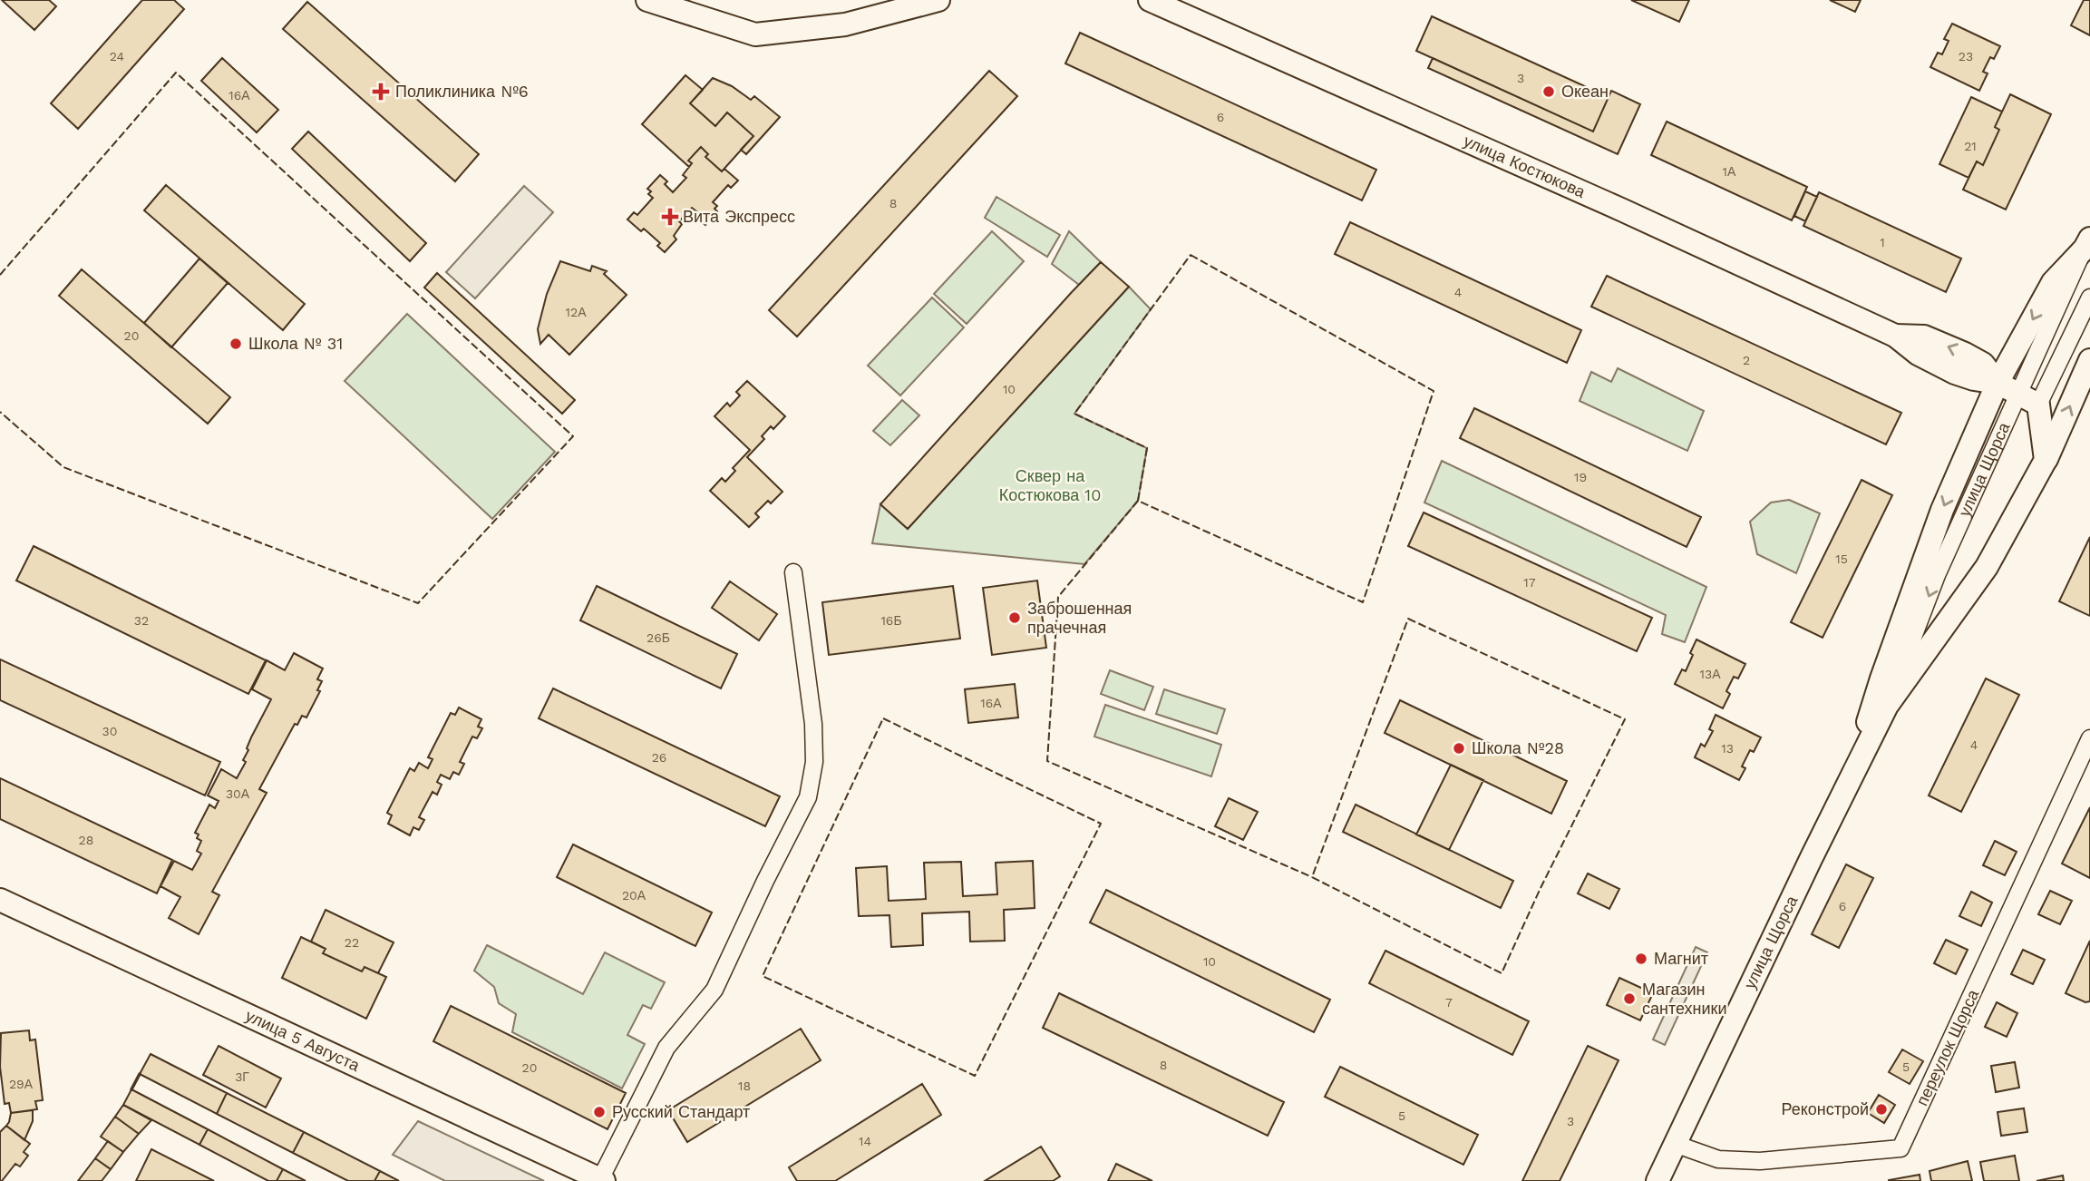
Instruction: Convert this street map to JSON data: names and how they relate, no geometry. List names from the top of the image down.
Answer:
{
  "streets": {
    "main road": ["улица Костюкова", "улица Щорса", "улица 5 Августа"],
    "street": ["переулок Щорса"]
  },
  "crossings": [
    ["улица Костюкова", "улица Щорса"],
    ["улица Щорса", "переулок Щорса"]
  ],
  "parks": ["Сквер на Костюкова 10"],
  "places": {
    "health": ["Поликлиника №6", "Вита Экспресс"],
    "other": [
      "Океан",
      "Школа № 31",
      "Заброшенная прачечная",
      "Школа №28",
      "Магнит",
      "Магазин сантехники",
      "Реконстрой",
      "Русский Стандарт"
    ]
  },
  "house_numbers": [
    "24",
    "23",
    "3",
    "16А",
    "6",
    "21",
    "1А",
    "8",
    "1",
    "4",
    "12А",
    "20",
    "2",
    "10",
    "19",
    "15",
    "17",
    "32",
    "16Б",
    "26Б",
    "13А",
    "16А",
    "30",
    "4",
    "13",
    "26",
    "30А",
    "28",
    "20А",
    "6",
    "22",
    "10",
    "7",
    "8",
    "5",
    "20",
    "3Г",
    "29А",
    "18",
    "5",
    "3",
    "14"
  ]
}
